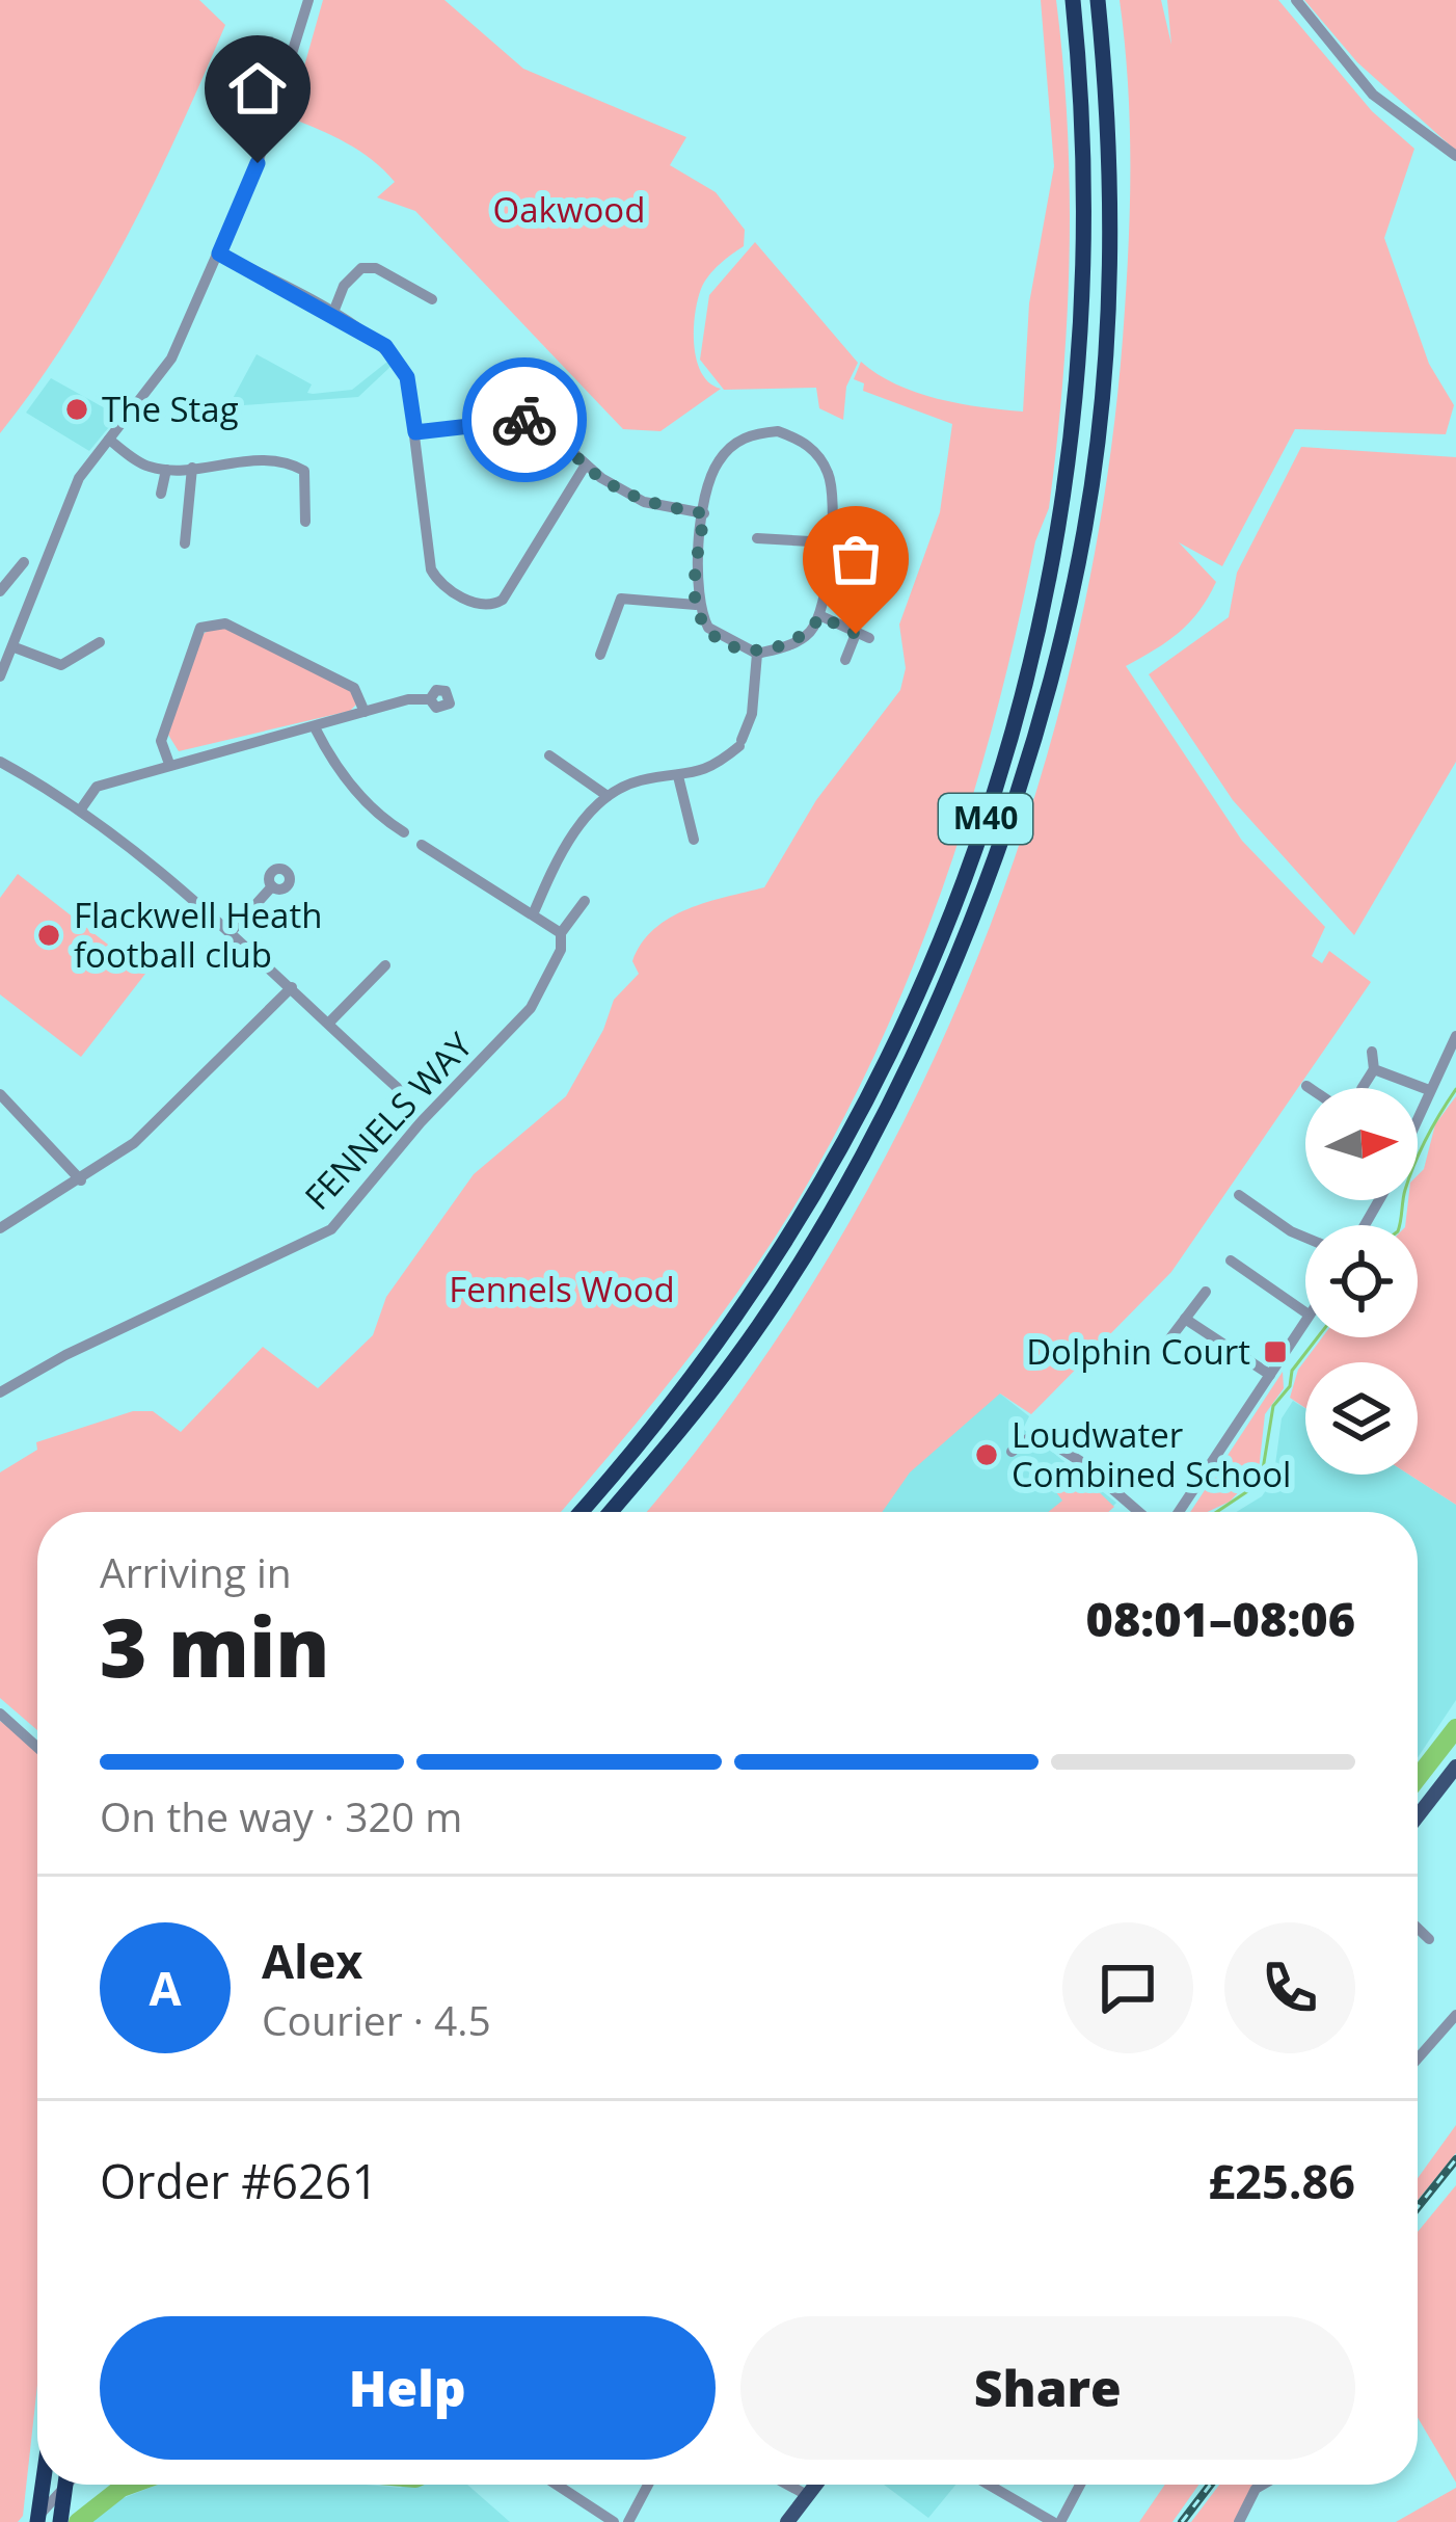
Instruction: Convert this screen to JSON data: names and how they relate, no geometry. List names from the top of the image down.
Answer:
{
  "streets": {
    "highway": ["M40"],
    "street": ["FENNELS WAY"]
  },
  "parks": ["Oakwood", "Fennels Wood"],
  "places": {
    "other": ["The Stag", "Flackwell Heath football club", "Loudwater Combined School"],
    "transit": ["Dolphin Court"]
  },
  "north": "right",
  "page": {
    "heading": ["3 min", "Arriving in", "08:01–08:06"],
    "panel": [
      "Alex",
      "Courier · 4.5",
      "Order #6261",
      "£25.86"
    ],
    "bar": "On the way · 320 m",
    "round": "A",
    "buttons": ["Help", "Share"]
  }
}
